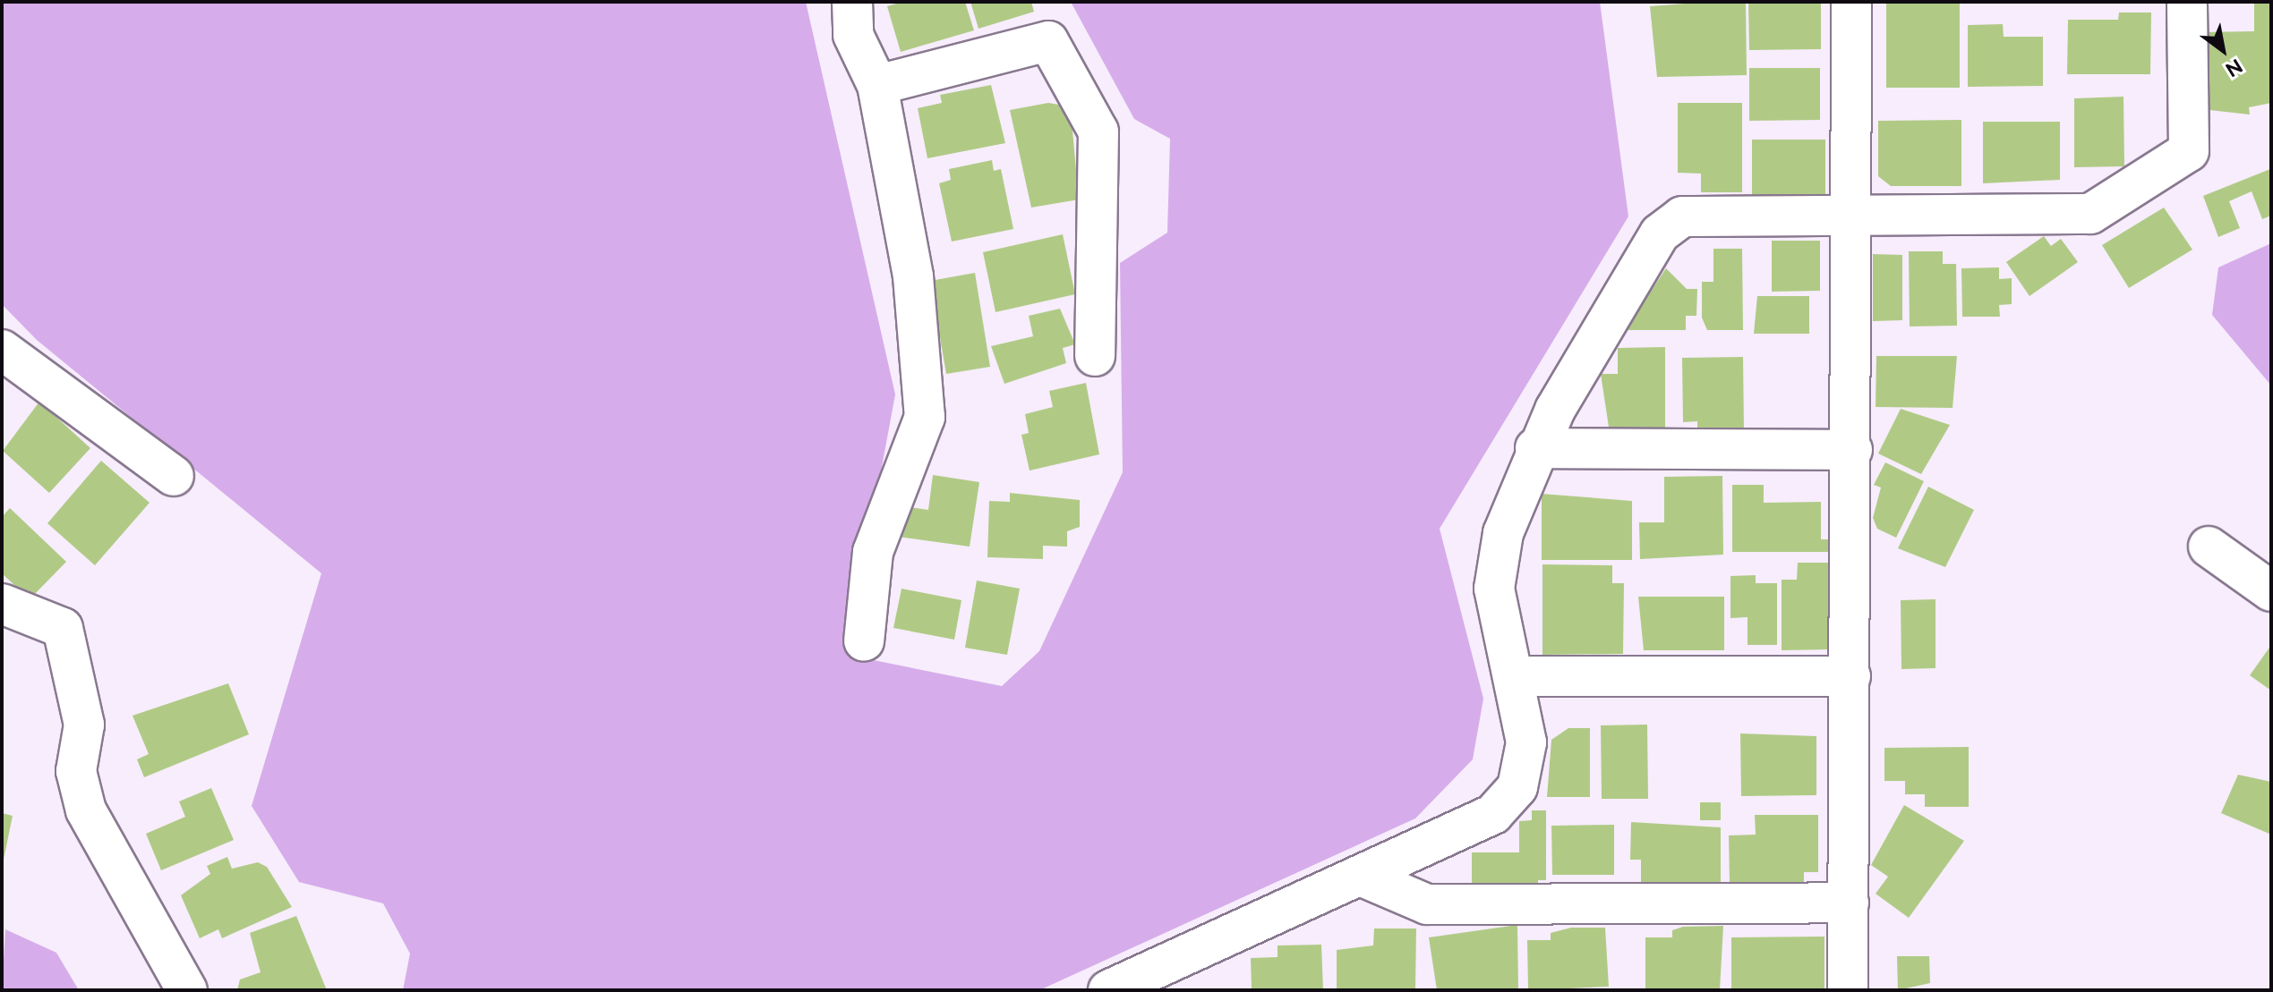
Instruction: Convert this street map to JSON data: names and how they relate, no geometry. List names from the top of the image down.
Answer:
{
  "north": "bottom right"
}
